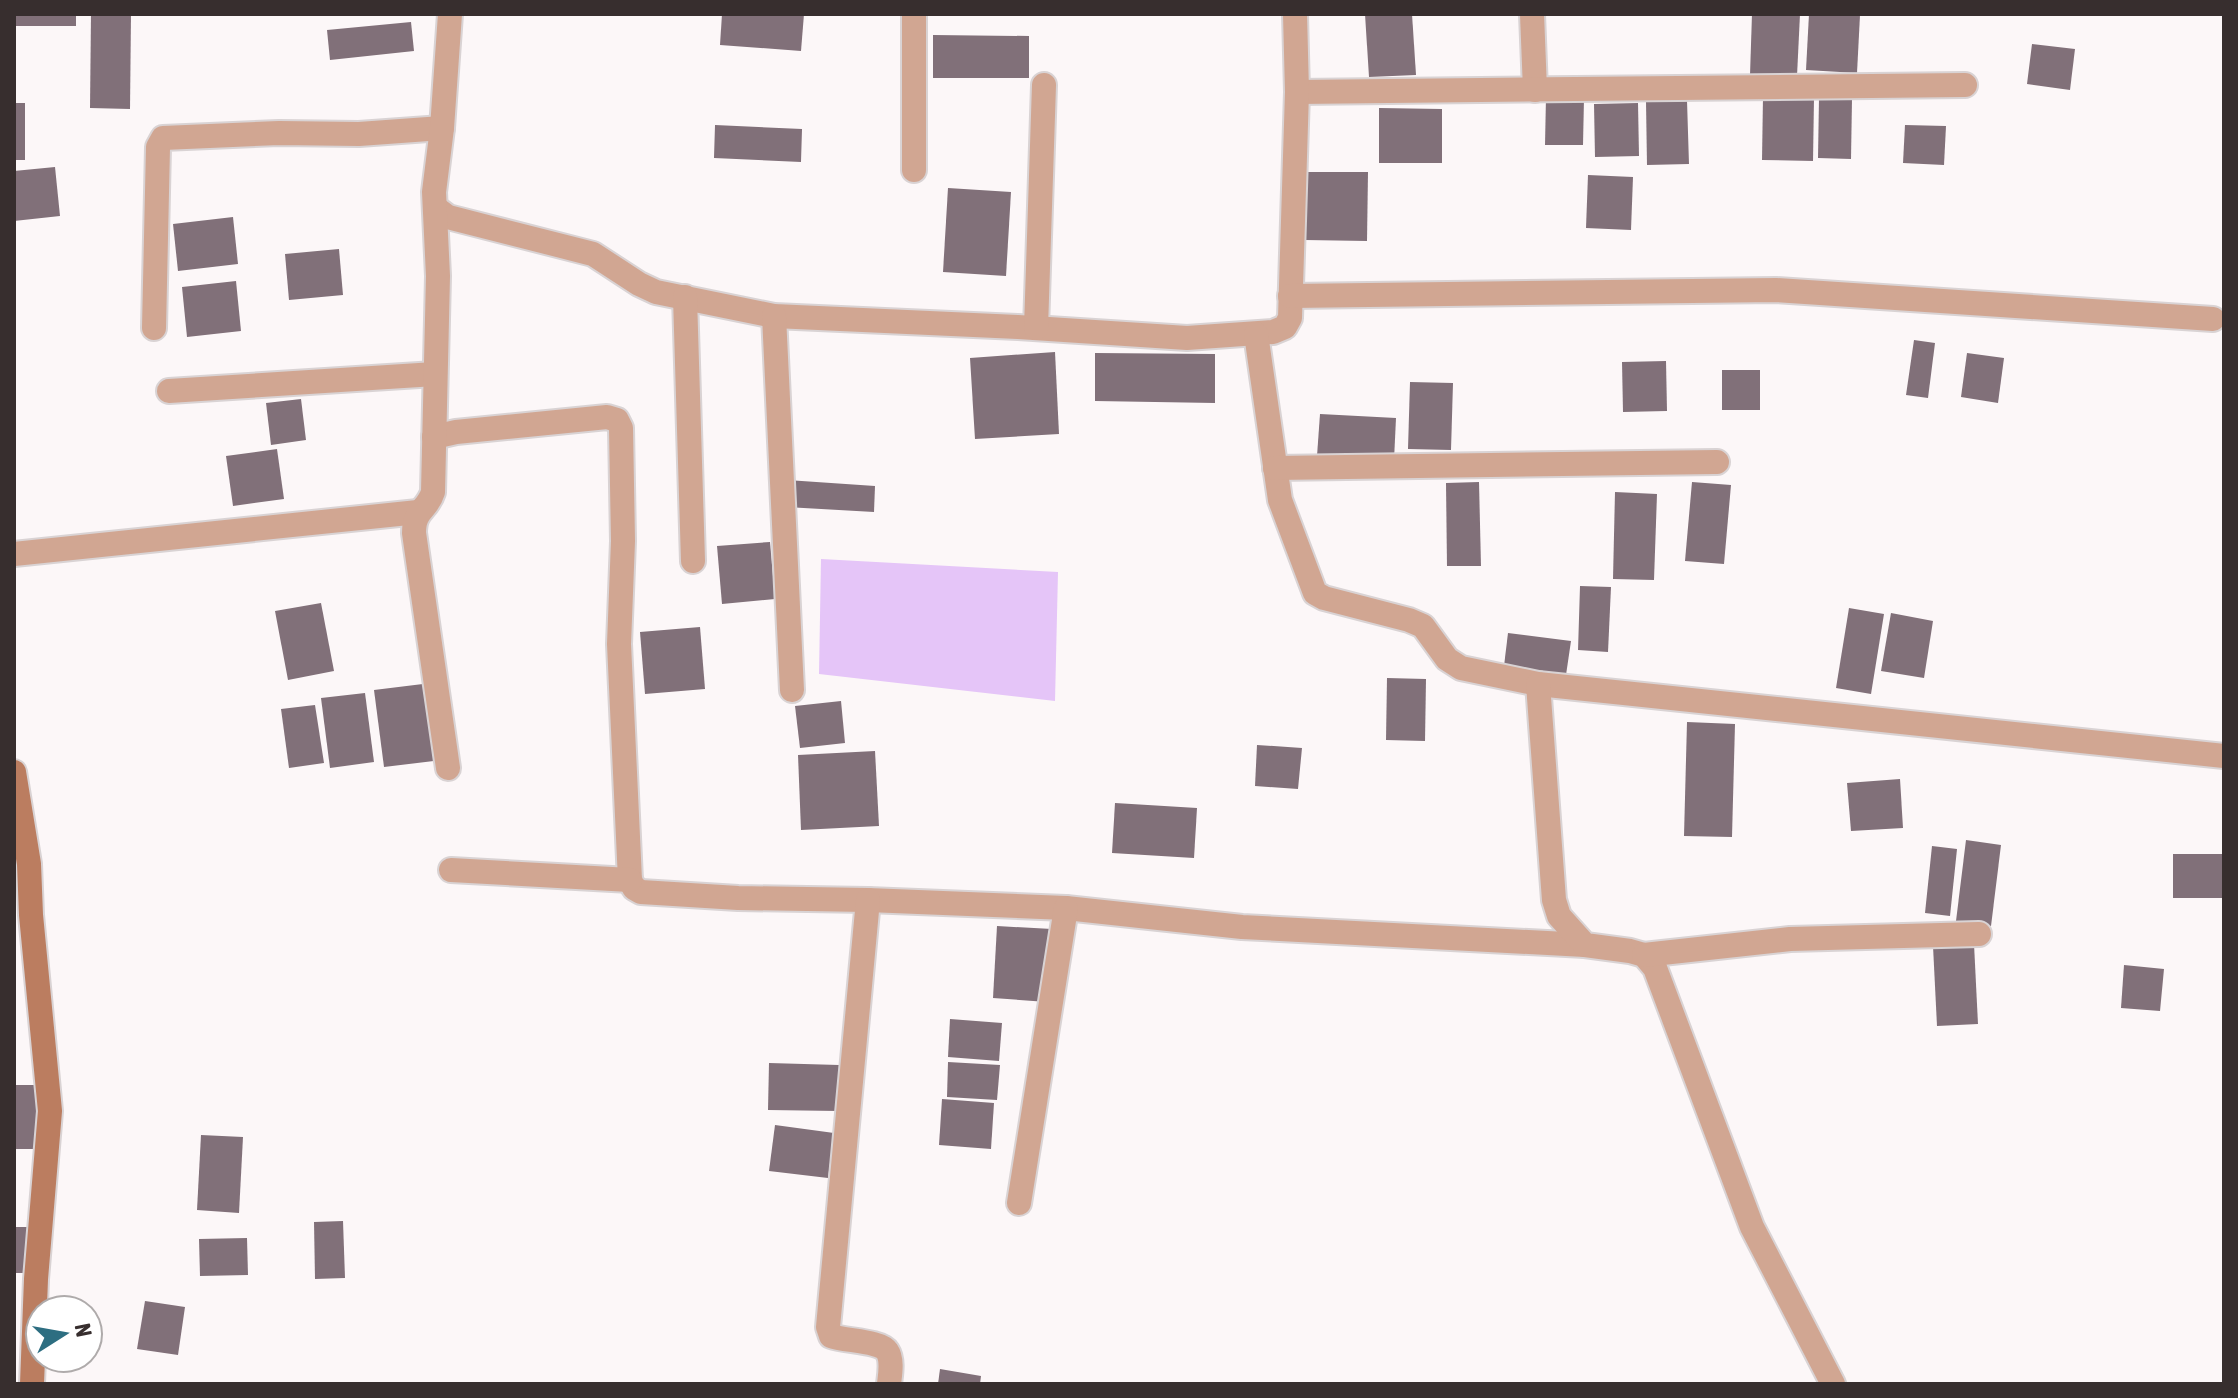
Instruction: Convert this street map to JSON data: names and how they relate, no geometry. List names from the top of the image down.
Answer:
{
  "north": "right"
}
